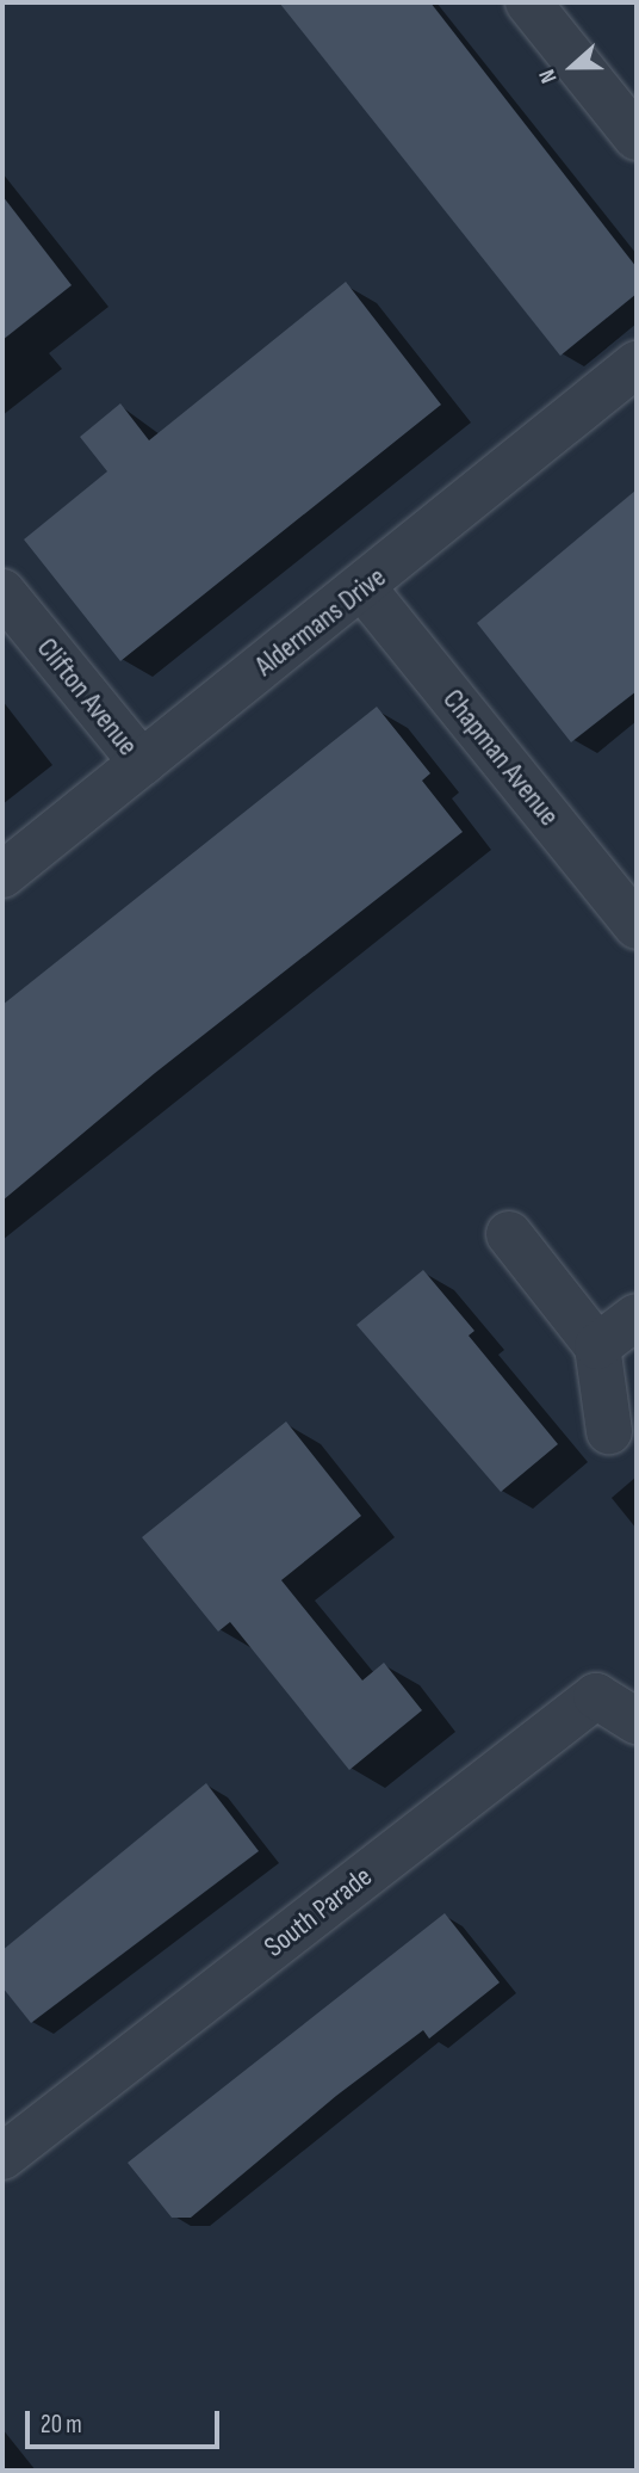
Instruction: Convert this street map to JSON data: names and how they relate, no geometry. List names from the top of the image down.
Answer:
{
  "streets": {
    "street": [
      "Aldermans Drive",
      "Clifton Avenue",
      "Chapman Avenue",
      "South Parade"
    ]
  },
  "crossings": [
    ["Aldermans Drive", "Clifton Avenue"],
    ["Aldermans Drive", "Chapman Avenue"]
  ],
  "scale_bar": "20 m",
  "north": "left"
}
